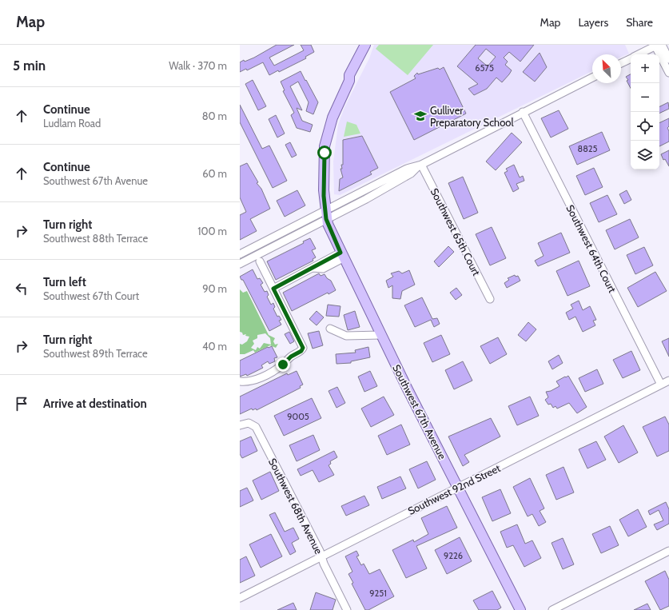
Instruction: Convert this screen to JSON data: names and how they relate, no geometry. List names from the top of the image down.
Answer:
{
  "streets": {
    "main road": ["Southwest 67th Avenue"],
    "street": [
      "Southwest 65th Court",
      "Southwest 64th Court",
      "Southwest 92nd Street",
      "Southwest 68th Avenue"
    ]
  },
  "crossings": [
    ["Southwest 64th Court", "Southwest 92nd Street"],
    ["Southwest 67th Avenue", "Southwest 92nd Street"],
    ["Southwest 92nd Street", "Southwest 68th Avenue"]
  ],
  "places": {
    "school or university": ["Gulliver Preparatory School"]
  },
  "house_numbers": [
    "6575",
    "8825",
    "9005",
    "9226",
    "9251"
  ],
  "north": "top left",
  "page": {
    "header": "Map",
    "nav": ["Map", "Layers", "Share"],
    "heading": ["5 min", "Walk · 370 m"],
    "map_buttons": ["+", "−"],
    "list": [
      ["Continue", "Ludlam Road", "80 m"],
      ["Continue", "Southwest 67th Avenue", "60 m"],
      ["Turn right", "Southwest 88th Terrace", "100 m"],
      ["Turn left", "Southwest 67th Court", "90 m"],
      ["Turn right", "Southwest 89th Terrace", "40 m"],
      "Arrive at destination"
    ]
  }
}
